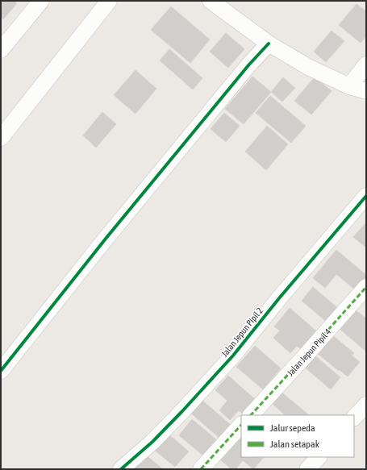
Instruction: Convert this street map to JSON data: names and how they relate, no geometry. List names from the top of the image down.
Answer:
{
  "streets": {
    "street": ["Jalan Jepun Pipil 2", "Jalan Jepun Pipil 4"]
  },
  "legend": ["Jalur sepeda", "Jalan setapak"]
}
